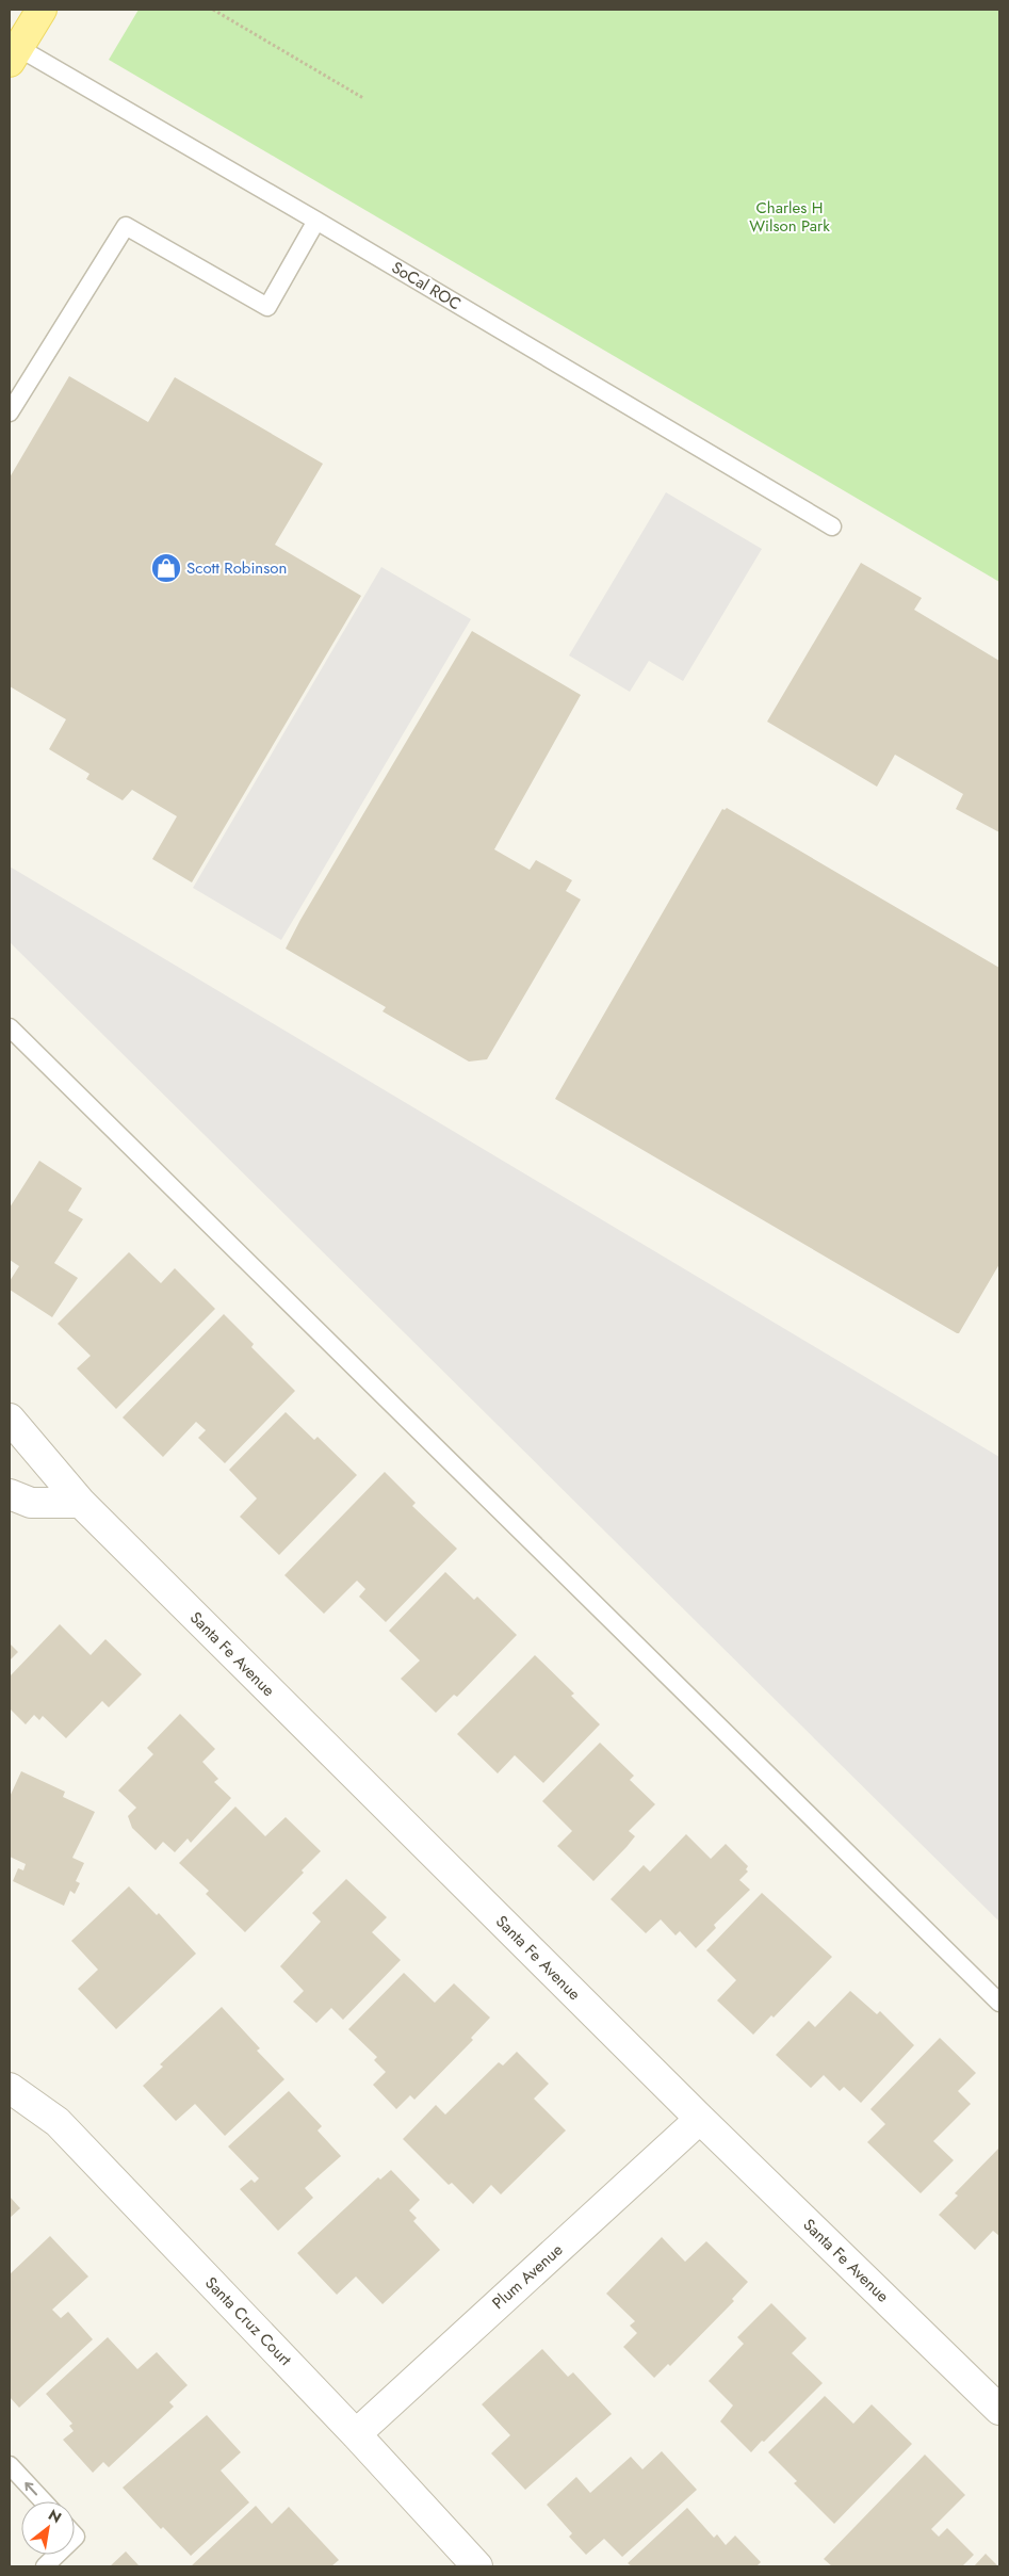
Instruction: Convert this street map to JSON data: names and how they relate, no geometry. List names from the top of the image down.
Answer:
{
  "streets": {
    "street": ["Santa Fe Avenue", "Plum Avenue", "Santa Cruz Court"],
    "lane": ["SoCal ROC"]
  },
  "crossings": [
    ["Santa Fe Avenue", "Plum Avenue"],
    ["Plum Avenue", "Santa Cruz Court"]
  ],
  "parks": ["Charles H Wilson Park"],
  "places": {
    "shop": ["Scott Robinson"]
  },
  "north": "top right"
}
